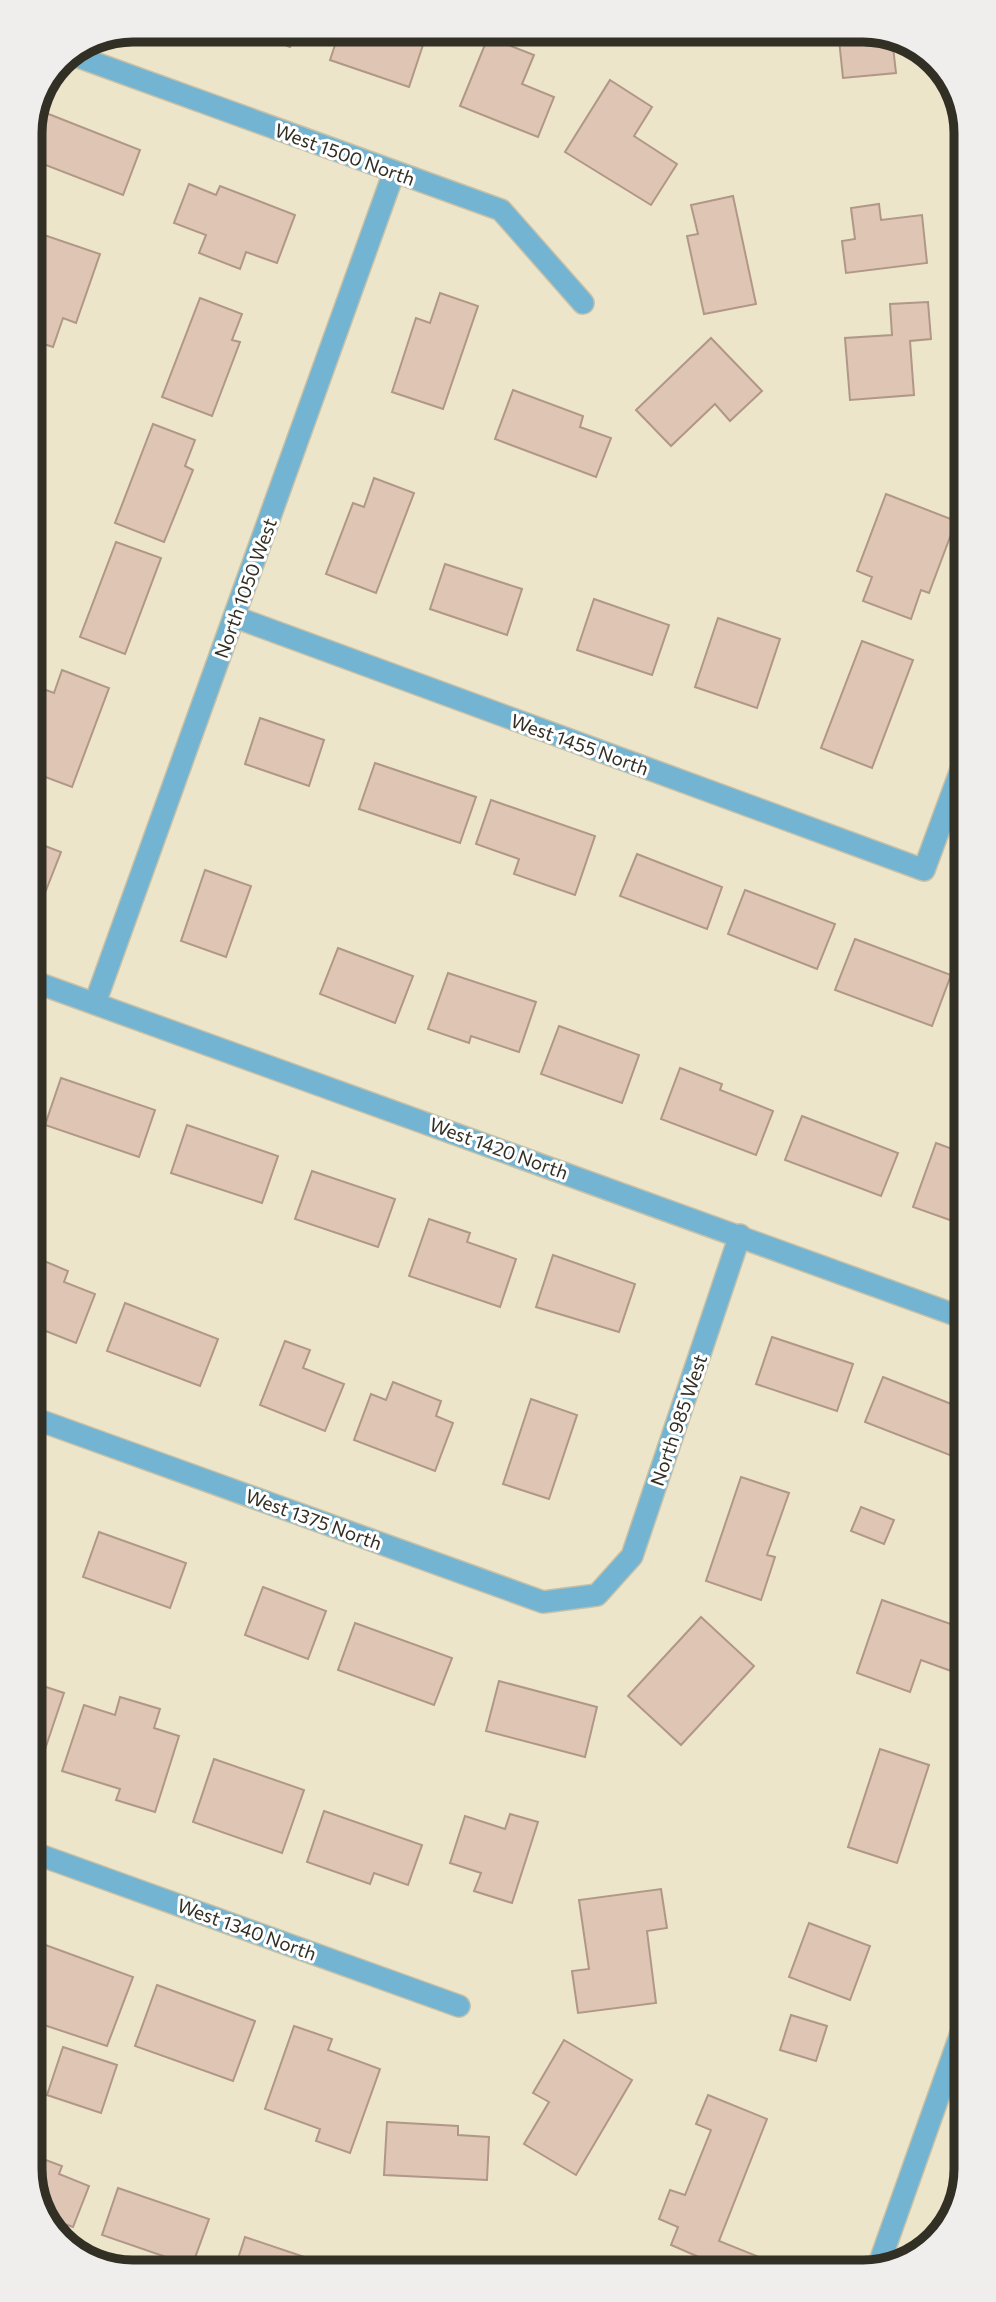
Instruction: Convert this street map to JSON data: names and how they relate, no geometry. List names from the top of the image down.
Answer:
{
  "streets": {
    "street": [
      "West 1500 North",
      "North 1050 West",
      "West 1455 North",
      "West 1420 North",
      "North 985 West",
      "West 1375 North",
      "West 1340 North"
    ]
  },
  "crossings": [
    ["West 1500 North", "North 1050 West"],
    ["North 1050 West", "West 1455 North"],
    ["North 1050 West", "West 1420 North"],
    ["West 1420 North", "North 985 West"],
    ["North 985 West", "West 1375 North"]
  ]
}
